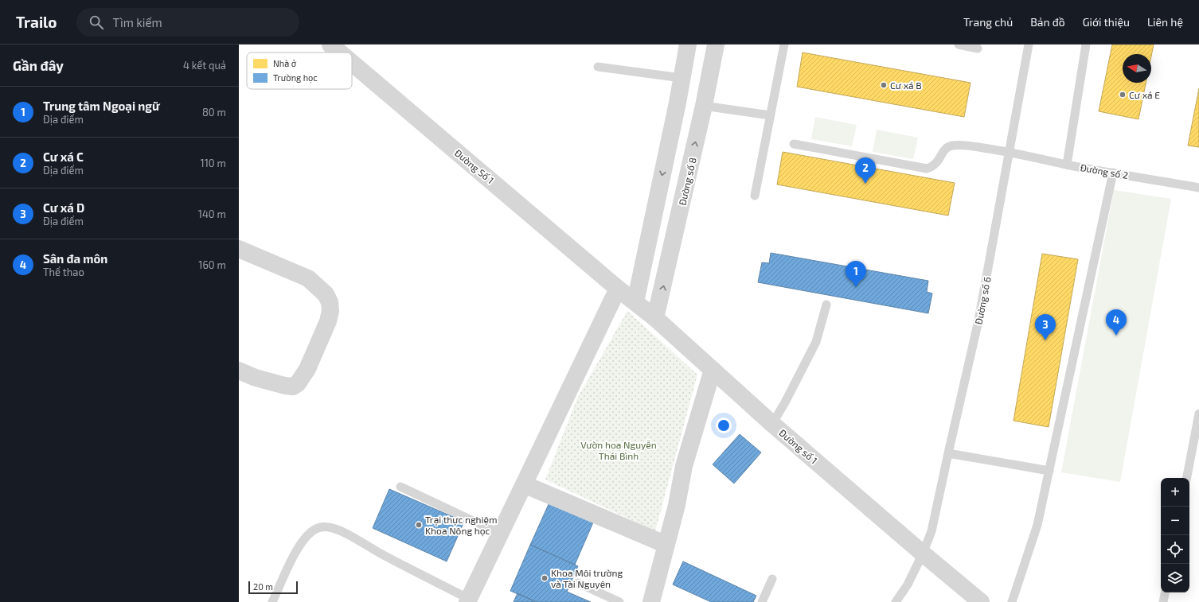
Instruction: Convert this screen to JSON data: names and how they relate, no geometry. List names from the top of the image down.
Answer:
{
  "streets": {
    "street": ["Đường Số 1", "Đường số 8", "Đường số 1"],
    "lane": ["Đường số 2", "Đường số 6"]
  },
  "crossings": [
    ["Đường Số 1", "Đường số 1"],
    ["Đường số 2", "Đường số 6"],
    ["Đường số 8", "Đường số 1"],
    ["Đường số 6", "Đường số 1"]
  ],
  "parks": ["Vườn hoa Nguyễn Thái Bình"],
  "places": [
    "Cư xá B",
    "Cư xá E",
    "Trại thực nghiệm Khoa Nông học",
    "Khoa Môi trường và Tài Nguyên"
  ],
  "legend": ["Nhà ở", "Trường học"],
  "scale_bar": "20 m",
  "north": "left",
  "page": {
    "header": "Trailo",
    "search": "Tìm kiếm",
    "nav": [
      "Trang chủ",
      "Bản đồ",
      "Giới thiệu",
      "Liên hệ"
    ],
    "heading": ["Gần đây", "4 kết quả"],
    "list": [
      {
        "mark": "1",
        "name": "Trung tâm Ngoại ngữ",
        "note": "Địa điểm",
        "value": "80 m"
      },
      {
        "mark": "2",
        "name": "Cư xá C",
        "note": "Địa điểm",
        "value": "110 m"
      },
      {
        "mark": "3",
        "name": "Cư xá D",
        "note": "Địa điểm",
        "value": "140 m"
      },
      {
        "mark": "4",
        "name": "Sân đa môn",
        "note": "Thể thao",
        "value": "160 m"
      }
    ],
    "pins": [
      "2",
      "1",
      "4",
      "3"
    ],
    "map_buttons": ["+", "−"],
    "scale": "20 m"
  }
}
